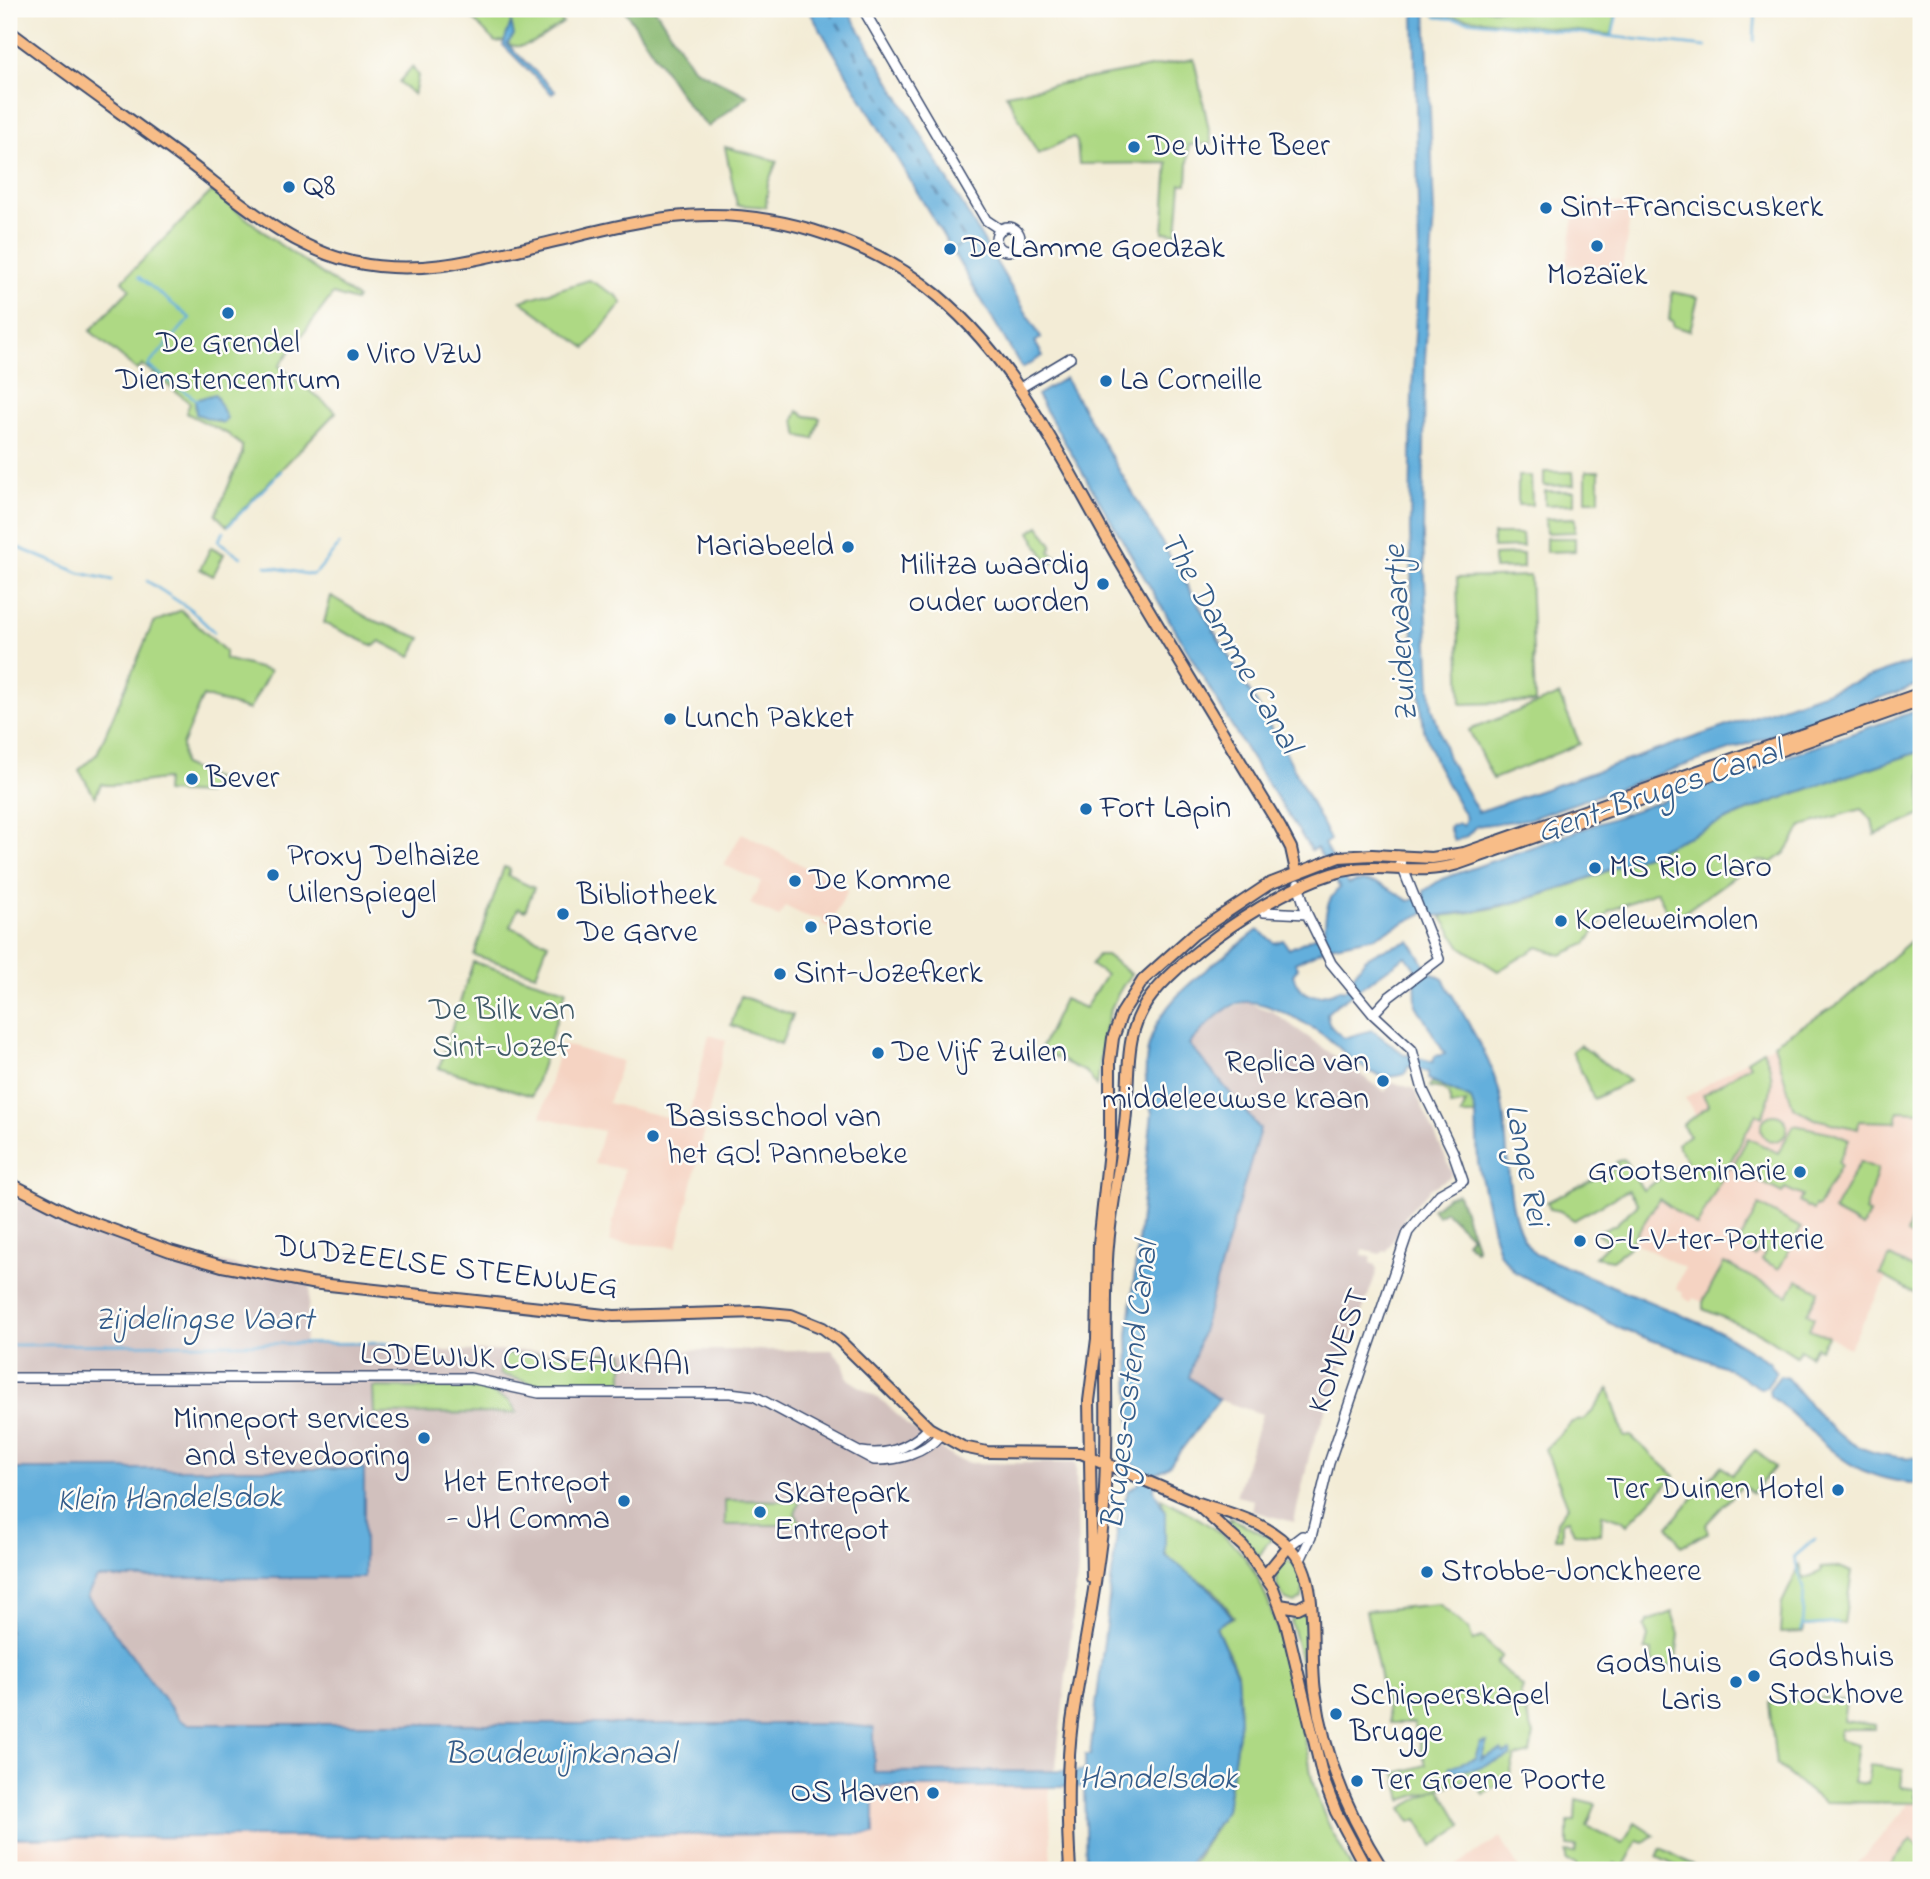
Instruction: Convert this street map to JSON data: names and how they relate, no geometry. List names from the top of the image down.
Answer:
{
  "streets": {
    "main road": ["DUDZEELSE STEENWEG"],
    "street": ["KOMVEST", "LODEWIJK COISEAUKAAI"]
  },
  "water": [
    "Zuidervaartje",
    "The Damme Canal",
    "Gent-Bruges Canal",
    "Lange Rei",
    "Zijdelingse Vaart",
    "Bruges–Ostend Canal",
    "Klein Handelsdok",
    "Boudewijnkanaal",
    "Handelsdok"
  ],
  "parks": ["De Bilk van Sint-Jozef"],
  "places": [
    "De Witte Beer",
    "Q8",
    "Sint-Franciscuskerk",
    "Mozaïek",
    "De Lamme Goedzak",
    "De Grendel Dienstencentrum",
    "Viro VZW",
    "La Corneille",
    "Mariabeeld",
    "Militza waardig ouder worden",
    "Lunch Pakket",
    "Bever",
    "Fort Lapin",
    "MS Rio Claro",
    "Proxy Delhaize Uilenspiegel",
    "De Komme",
    "Bibliotheek De Garve",
    "Koeleweimolen",
    "Pastorie",
    "Sint-Jozefkerk",
    "De Vijf Zuilen",
    "Replica van middeleeuwse kraan",
    "Basisschool van het GO! Pannebeke",
    "Grootseminarie",
    "O-L-V-ter-Potterie",
    "Minneport services and stevedooring",
    "Ter Duinen Hotel",
    "Het Entrepot - JH Comma",
    "Skatepark Entrepot",
    "Strobbe-Jonckheere",
    "Godshuis Stockhove",
    "Godshuis Laris",
    "Schipperskapel Brugge",
    "Ter Groene Poorte",
    "OS Haven"
  ]
}
